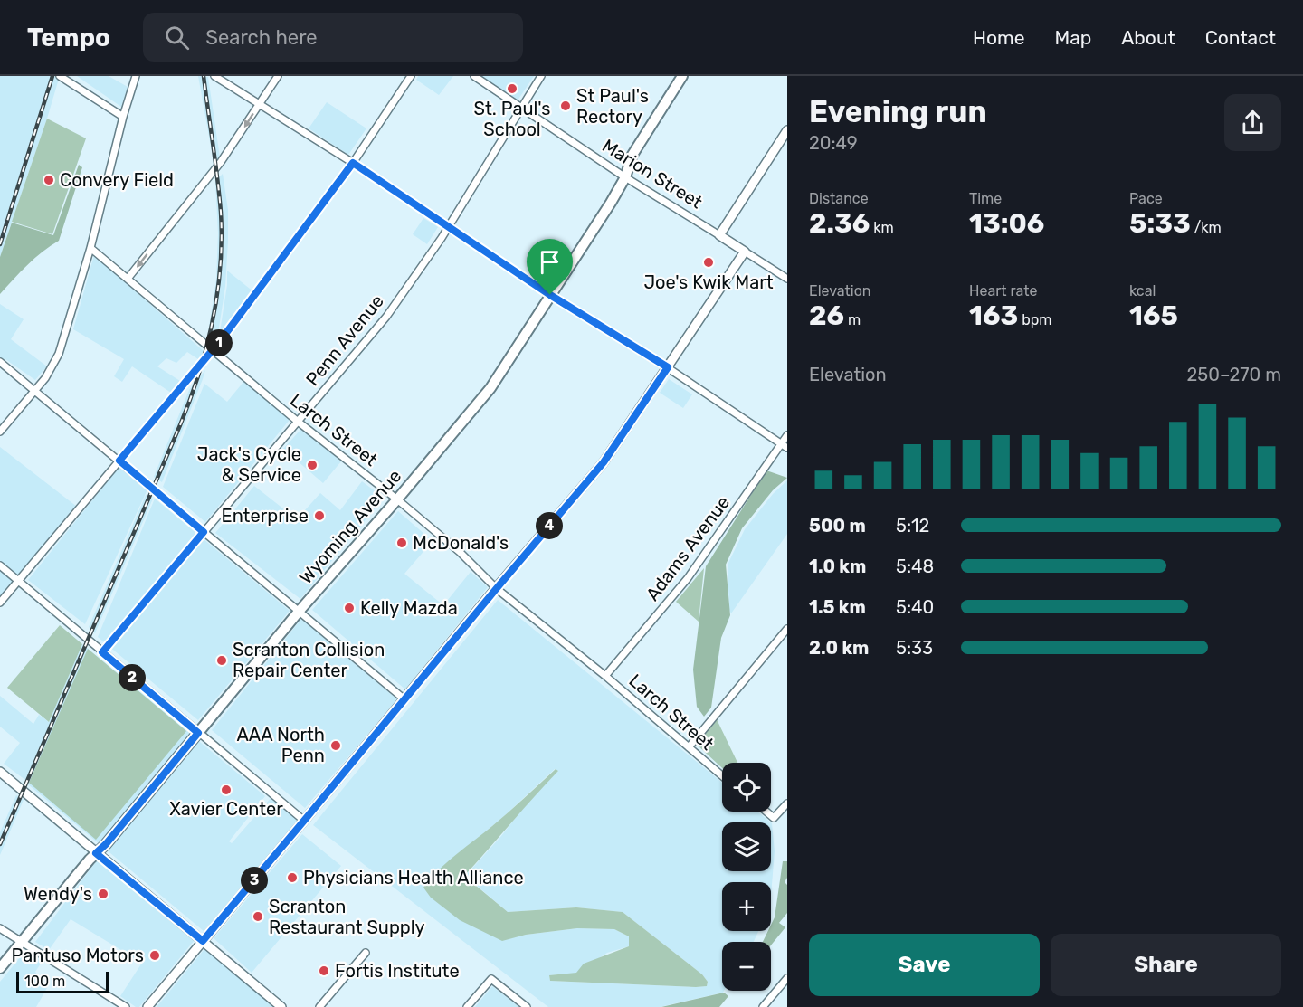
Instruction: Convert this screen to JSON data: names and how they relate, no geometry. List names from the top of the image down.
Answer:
{
  "streets": {
    "main road": ["Wyoming Avenue"],
    "street": [
      "Marion Street",
      "Penn Avenue",
      "Larch Street",
      "Adams Avenue"
    ]
  },
  "crossings": [
    ["Marion Street", "Penn Avenue"],
    ["Marion Street", "Wyoming Avenue"],
    ["Penn Avenue", "Larch Street"],
    ["Larch Street", "Wyoming Avenue"],
    ["Larch Street", "Adams Avenue"]
  ],
  "places": [
    "St. Paul's School",
    "St Paul's Rectory",
    "Convery Field",
    "Joe's Kwik Mart",
    "Jack's Cycle & Service",
    "Enterprise",
    "McDonald's",
    "Kelly Mazda",
    "Scranton Collision Repair Center",
    "AAA North Penn",
    "Xavier Center",
    "Physicians Health Alliance",
    "Wendy's",
    "Scranton Restaurant Supply",
    "Pantuso Motors",
    "Fortis Institute"
  ],
  "scale_bar": "100 m",
  "page": {
    "header": "Tempo",
    "search": "Search here",
    "nav": [
      "Home",
      "Map",
      "About",
      "Contact"
    ],
    "heading": ["Evening run", "20:49"],
    "stats": [
      ["Distance", "2.36 km"],
      ["Time", "13:06"],
      ["Pace", "5:33 /km"],
      ["Elevation", "26 m"],
      ["Heart rate", "163 bpm"],
      ["kcal", "165"]
    ],
    "pins": [
      "1",
      "4",
      "2",
      "3"
    ],
    "chart": ["Elevation", "250–270 m"],
    "list": [
      {
        "name": "500 m",
        "note": "5:12"
      },
      {
        "name": "1.0 km",
        "note": "5:48"
      },
      {
        "name": "1.5 km",
        "note": "5:40"
      },
      {
        "name": "2.0 km",
        "note": "5:33"
      }
    ],
    "map_buttons": ["+", "−"],
    "buttons": ["Save", "Share"],
    "scale": "100 m"
  }
}
